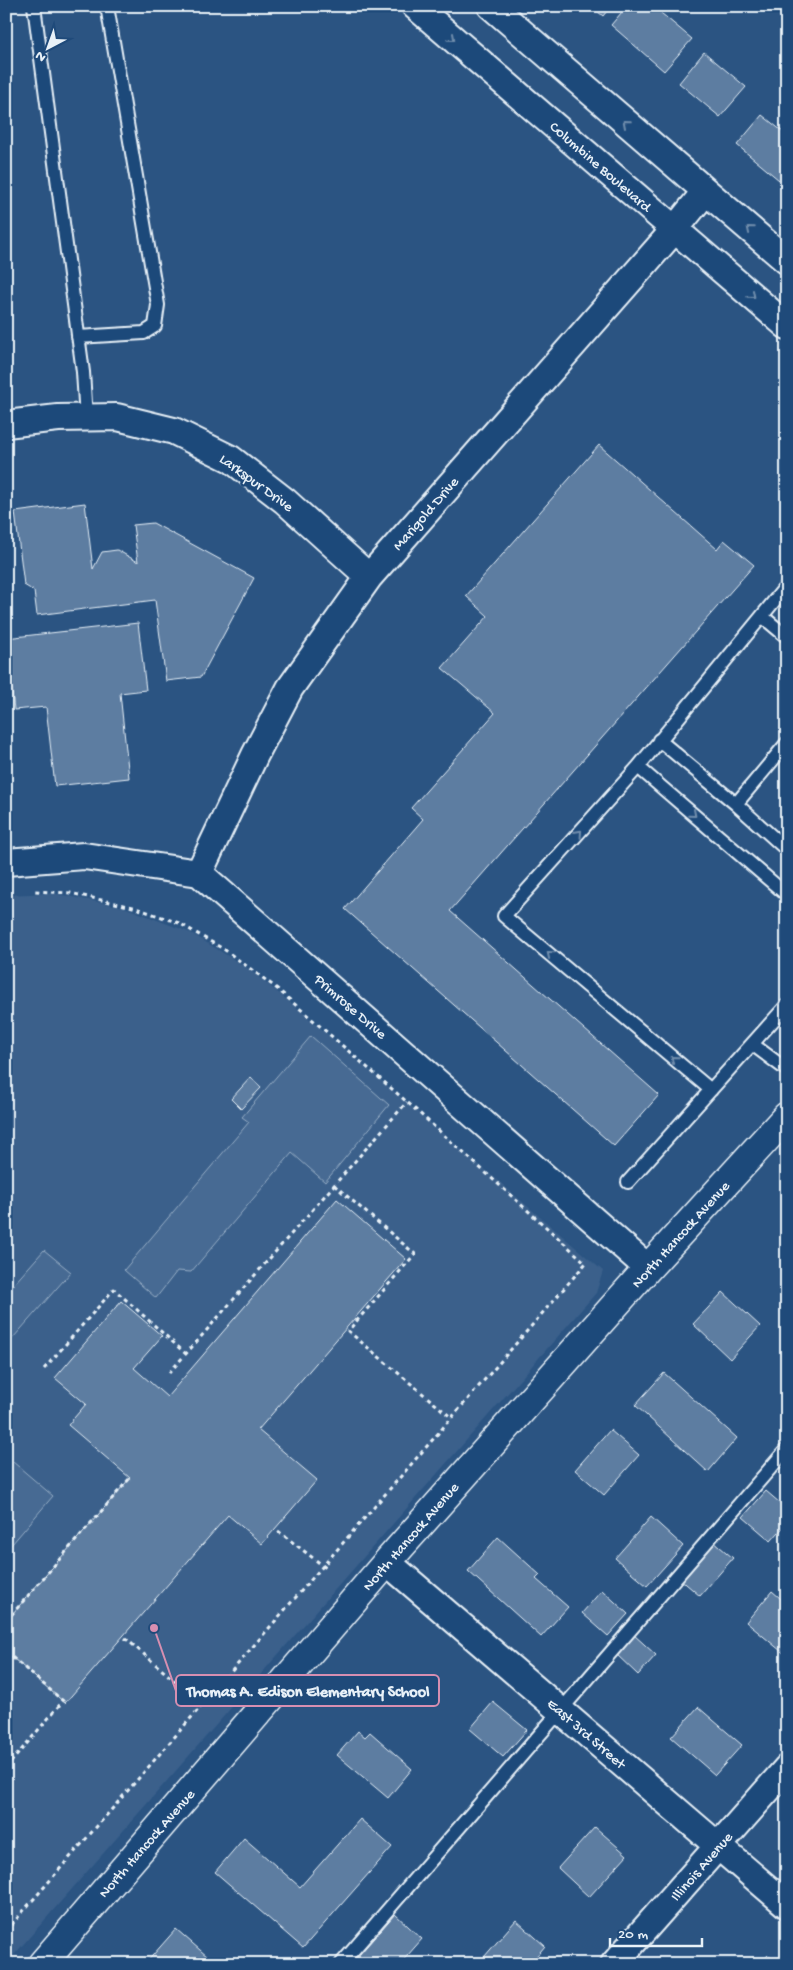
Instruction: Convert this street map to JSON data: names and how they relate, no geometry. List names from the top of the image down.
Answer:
{
  "streets": {
    "street": [
      "Columbine Boulevard",
      "Larkspur Drive",
      "Marigold Drive",
      "Primrose Drive",
      "North Hancock Avenue",
      "East 3rd Street",
      "Illinois Avenue"
    ]
  },
  "crossings": [
    ["Columbine Boulevard", "Marigold Drive"],
    ["Larkspur Drive", "Marigold Drive"],
    ["Marigold Drive", "Primrose Drive"],
    ["Primrose Drive", "North Hancock Avenue"],
    ["North Hancock Avenue", "East 3rd Street"],
    ["East 3rd Street", "Illinois Avenue"]
  ],
  "places": ["Thomas A. Edison Elementary School"],
  "scale_bar": "20 m",
  "north": "bottom left"
}
